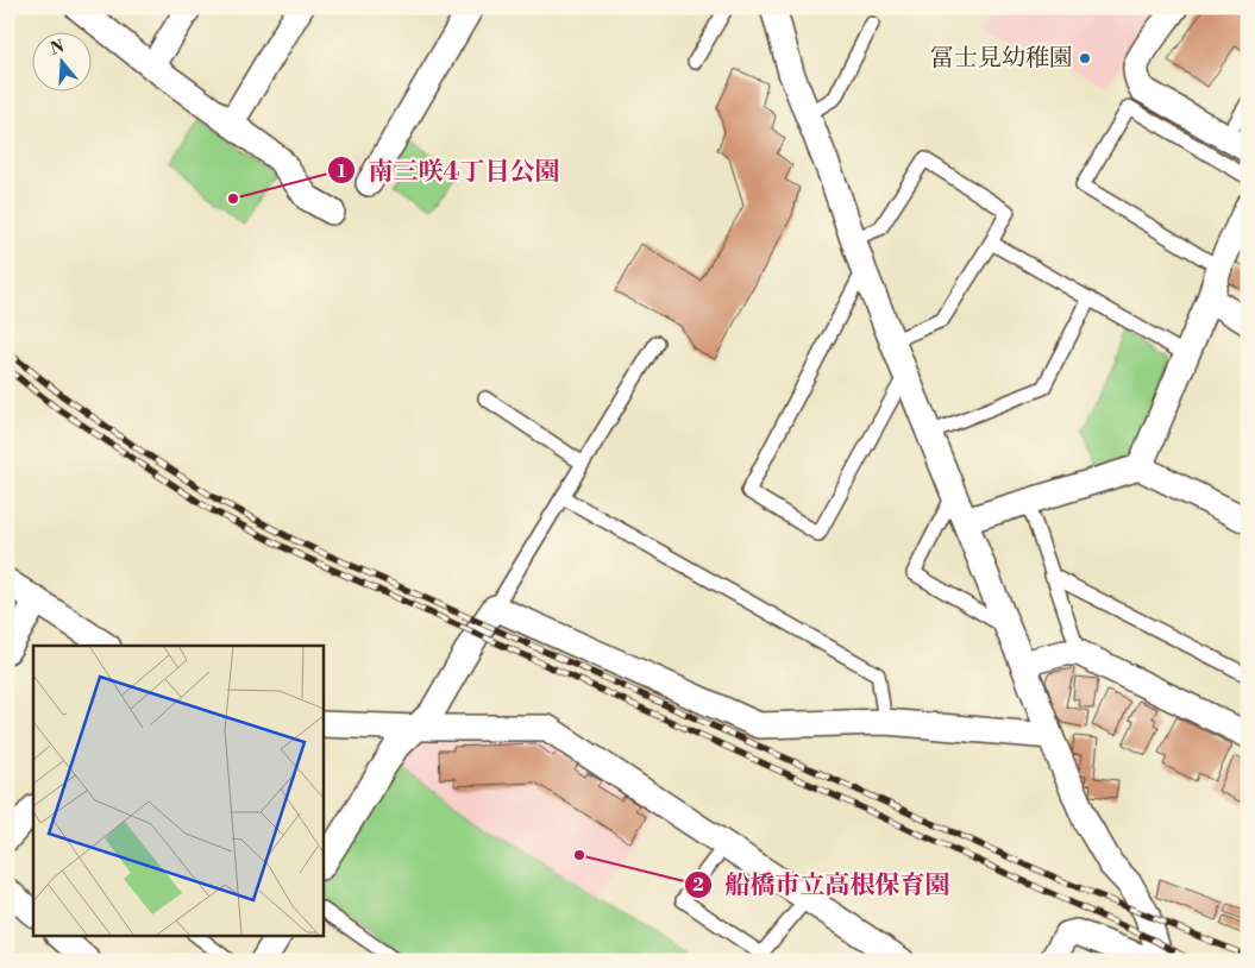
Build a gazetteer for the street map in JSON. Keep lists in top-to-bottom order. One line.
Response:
{"places":["冨士見幼稚園","南三咲4丁目公園","船橋市立高根保育園"],"north":"top"}
